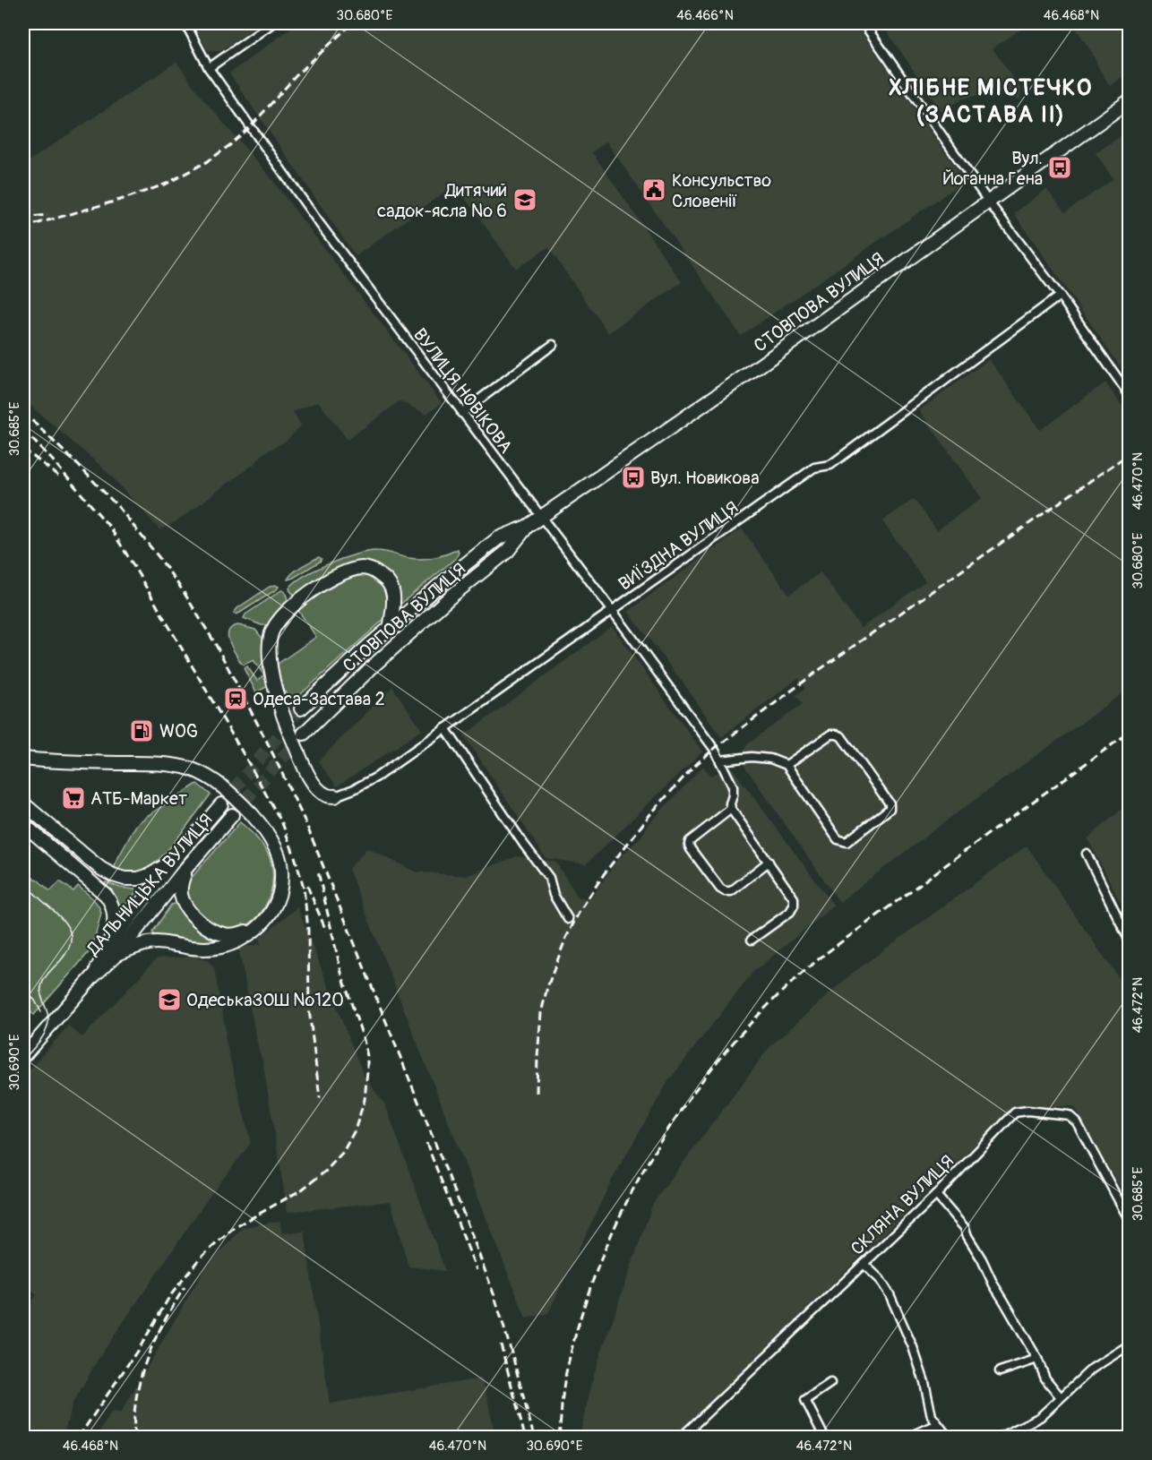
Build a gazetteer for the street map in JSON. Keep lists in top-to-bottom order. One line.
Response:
{"streets":{"main road":["СТОВПОВА ВУЛИЦЯ","ДАЛЬНИЦЬКА ВУЛИЦЯ"],"street":["ВУЛИЦЯ НОВІКОВА","ВИЇЗДНА ВУЛИЦЯ","СКЛЯНА ВУЛИЦЯ"]},"crossings":[["СТОВПОВА ВУЛИЦЯ","ВУЛИЦЯ НОВІКОВА"],["ВУЛИЦЯ НОВІКОВА","ВИЇЗДНА ВУЛИЦЯ"]],"districts":["ХЛІБНЕ МІСТЕЧКО (ЗАСТАВА ІІ)"],"places":{"bus stop":["Вул. Йоганна Гена","Вул. Новикова"],"public building":["Консульство Словенії"],"school or university":["Дитячий садок-ясла № 6","ОдеськаЗОШ №120"],"station":["Одеса-Застава 2"],"fuel station":["WOG"],"supermarket":["АТБ-Маркет"]},"coordinates":["30.680°E","46.466°N","46.468°N","30.685°E","46.470°N","46.472°N","30.690°E"]}
